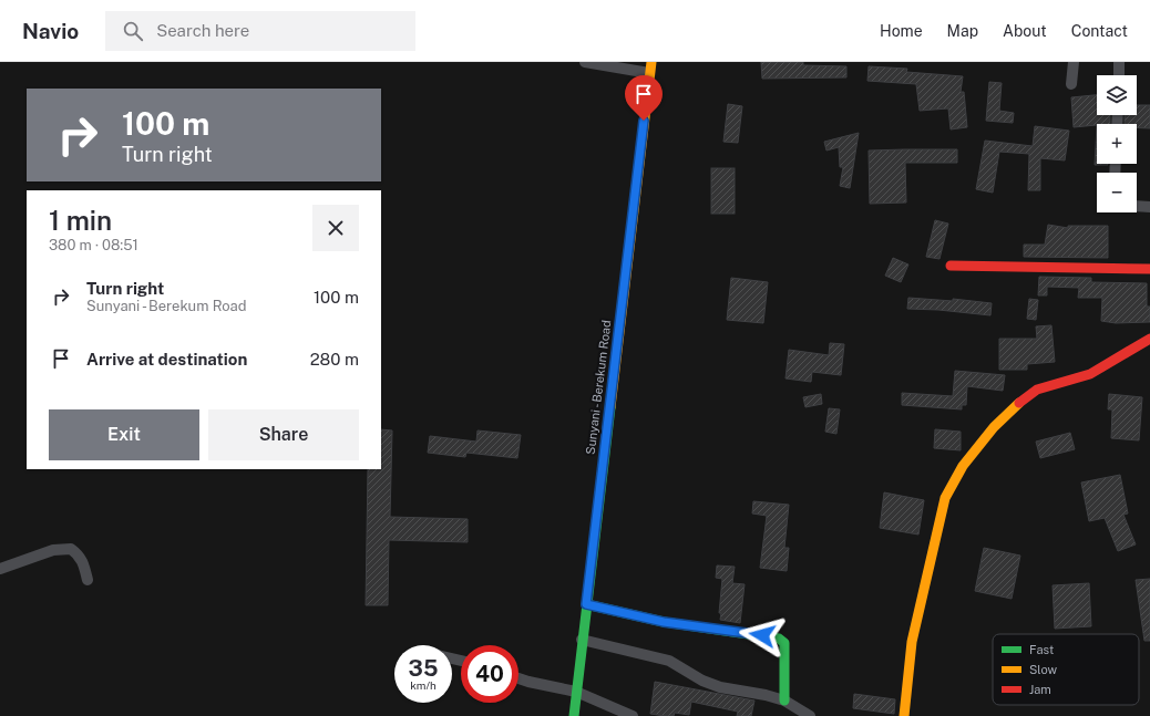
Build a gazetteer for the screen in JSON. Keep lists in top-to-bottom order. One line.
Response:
{"streets":{"street":["Sunyani - Berekum Road"]},"legend":["Fast","Slow","Jam"],"page":{"header":"Navio","search":"Search here","nav":["Home","Map","About","Contact"],"map_buttons":["+","−"],"turn":["100 m","Turn right"],"heading":["1 min","380 m · 08:51"],"list":[{"name":"Turn right","note":"Sunyani - Berekum Road","value":"100 m"},{"name":"Arrive at destination","value":"280 m"}],"buttons":["Exit","Share"],"speed":"35 km/h","limit":"40"}}
